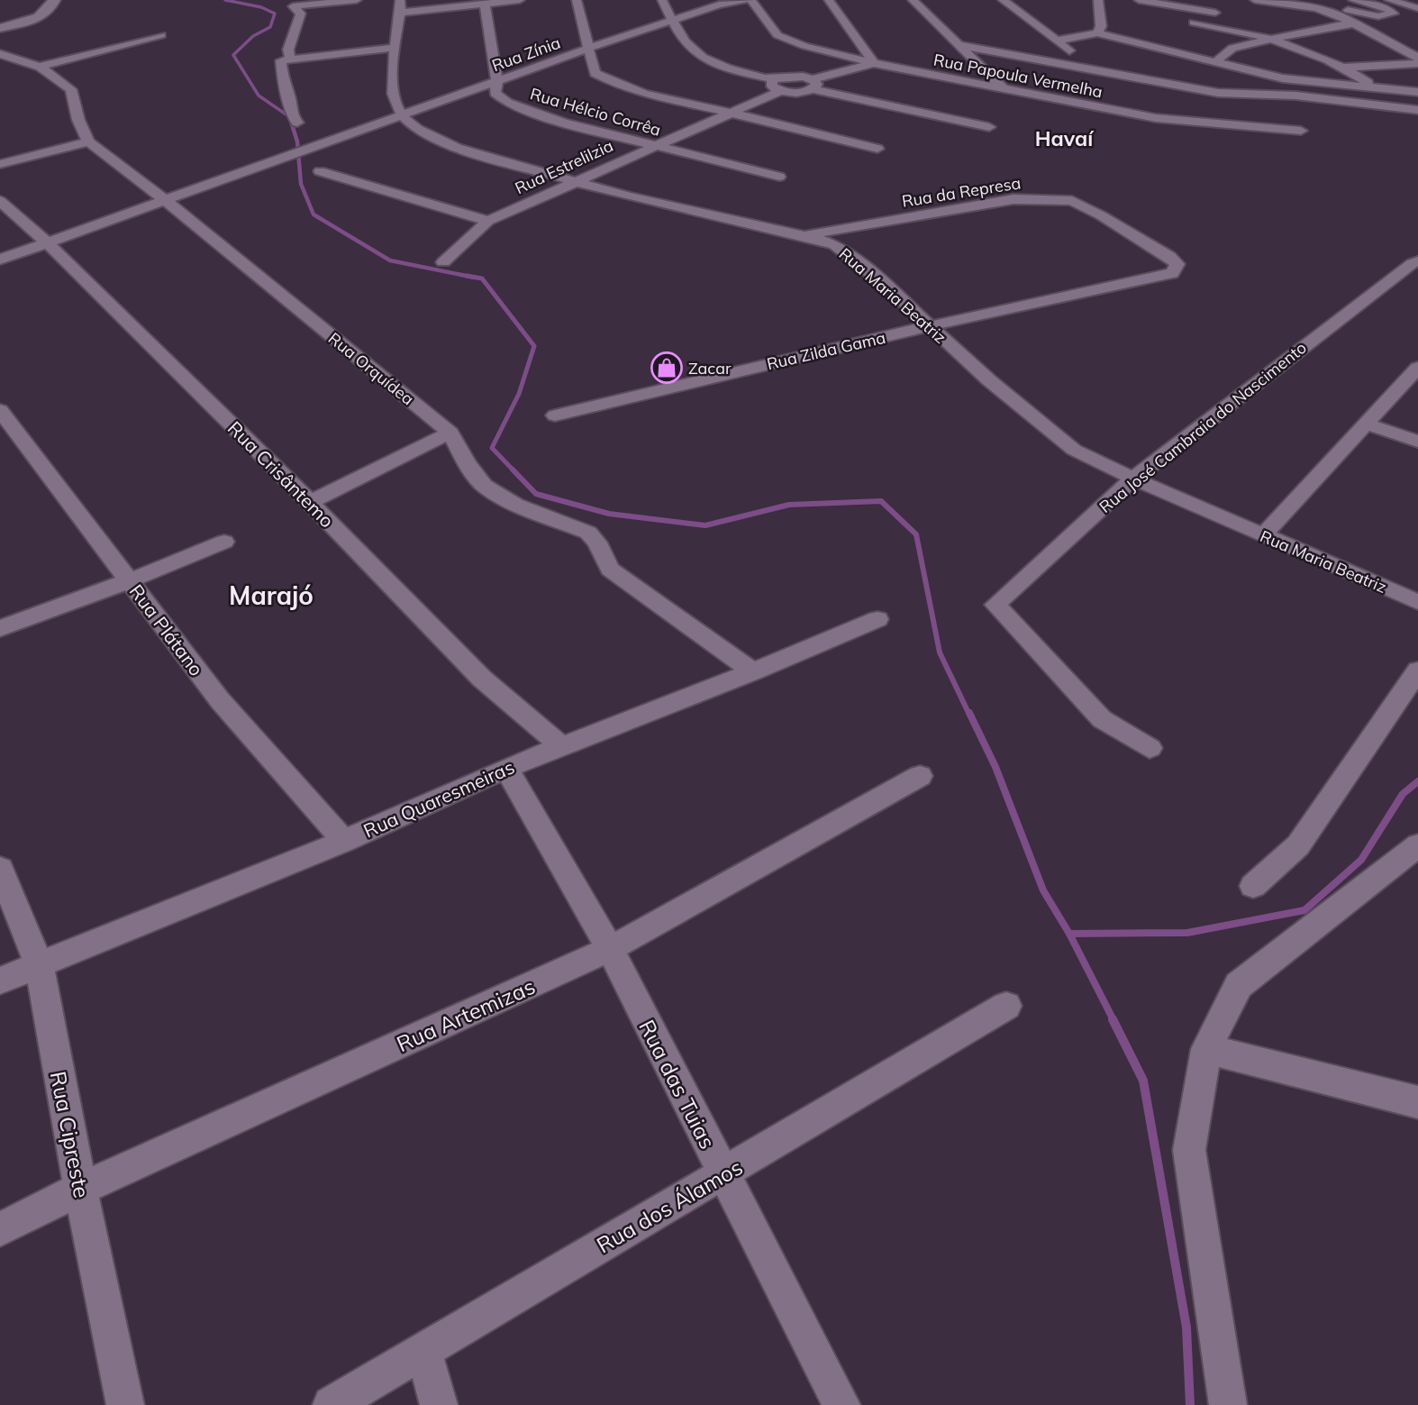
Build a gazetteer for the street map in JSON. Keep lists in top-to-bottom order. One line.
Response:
{"streets":{"street":["Rua Zínia","Rua Papoula Vermelha","Rua Hélcio Corrêa","Rua Estrelilzia","Rua da Represa","Rua Maria Beatriz","Rua Zilda Gama","Rua Orquídea","Rua José Cambraia do Nascimento","Rua Crisântemo","Rua Plátano","Rua Quaresmeiras","Rua Artemizas","Rua das Tuias","Rua Cipreste","Rua dos Álamos"]},"crossings":[["Rua Zínia","Rua Hélcio Corrêa"],["Rua Zínia","Rua Maria Beatriz"],["Rua Zínia","Rua Orquídea"],["Rua Zínia","Rua Crisântemo"],["Rua Hélcio Corrêa","Rua Estrelilzia"],["Rua Estrelilzia","Rua Maria Beatriz"],["Rua da Represa","Rua Maria Beatriz"],["Rua da Represa","Rua Zilda Gama"],["Rua Maria Beatriz","Rua Zilda Gama"],["Rua Maria Beatriz","Rua José Cambraia do Nascimento"],["Rua Orquídea","Rua Quaresmeiras"],["Rua Crisântemo","Rua Quaresmeiras"],["Rua Plátano","Rua Quaresmeiras"],["Rua Quaresmeiras","Rua das Tuias"],["Rua Quaresmeiras","Rua Cipreste"],["Rua Artemizas","Rua das Tuias"],["Rua Artemizas","Rua Cipreste"],["Rua das Tuias","Rua dos Álamos"]],"districts":["Havaí","Marajó"],"places":{"shop":["Zacar"]}}
